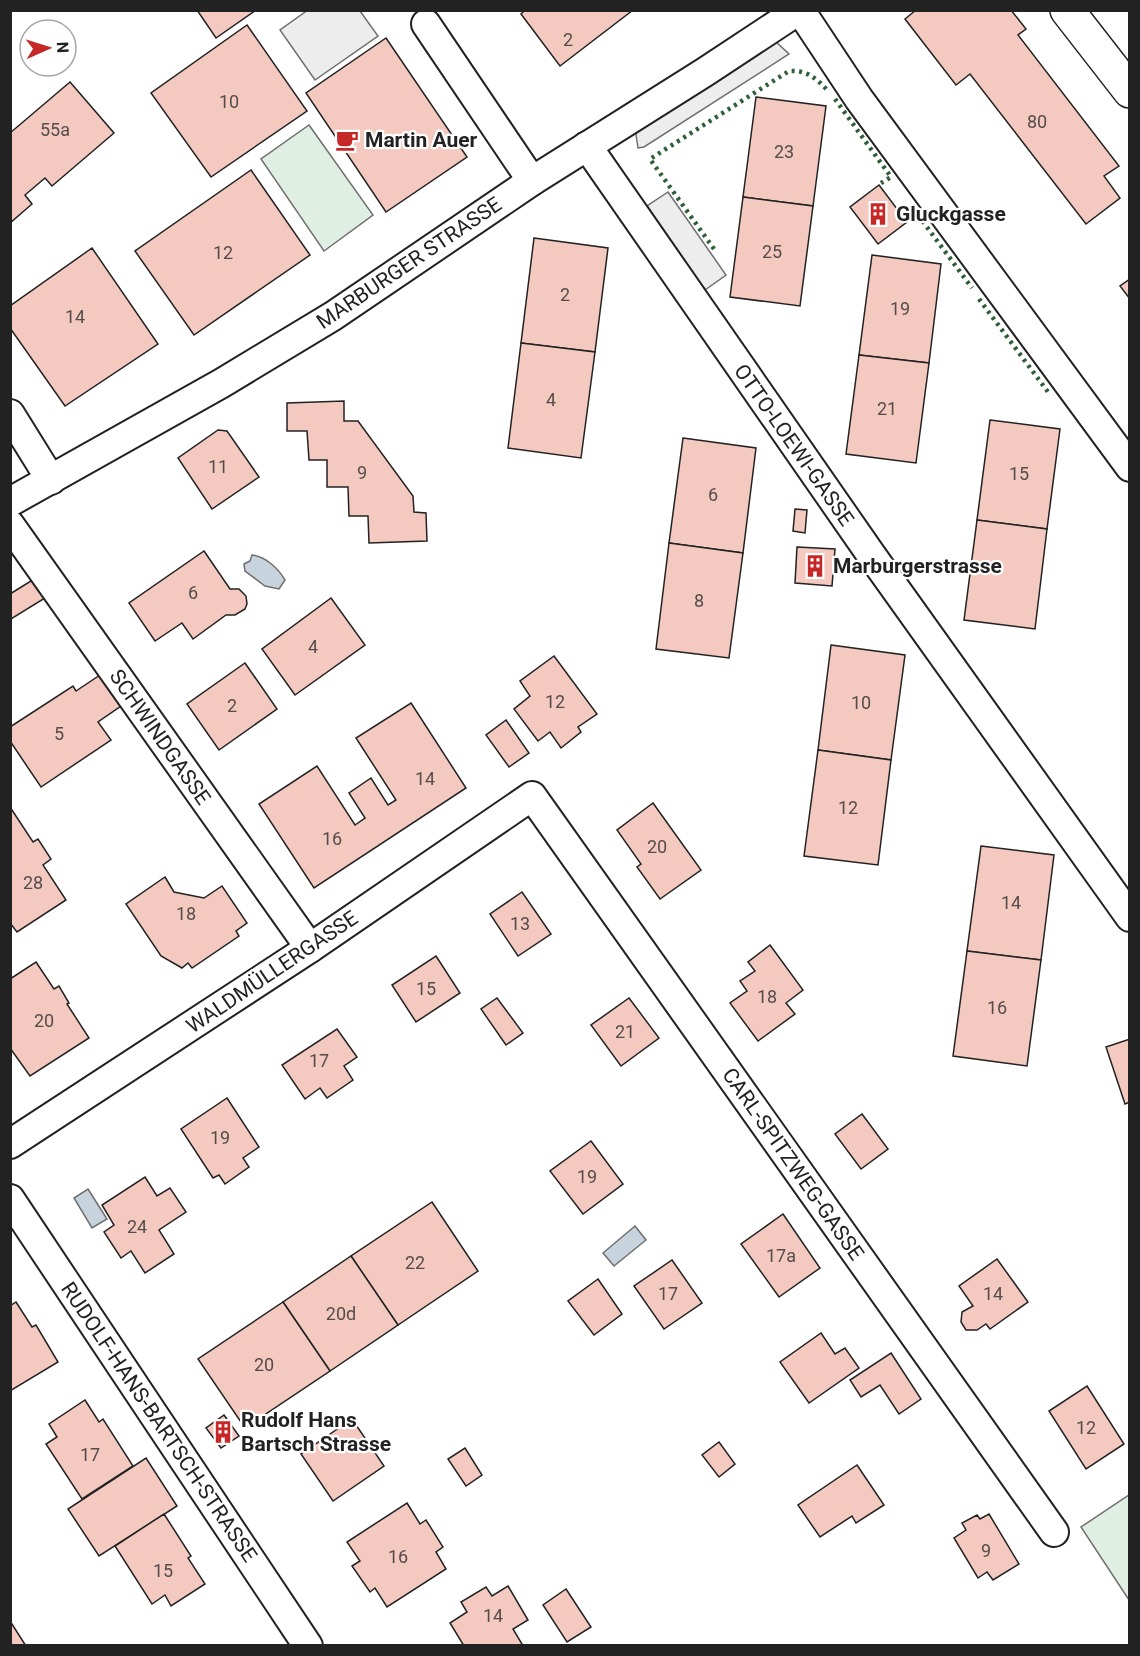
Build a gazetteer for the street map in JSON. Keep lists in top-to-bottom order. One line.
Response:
{"streets":{"street":["MARBURGER STRASSE","OTTO-LOEWI-GASSE","SCHWINDGASSE","WALDMÜLLERGASSE","CARL-SPITZWEG-GASSE","RUDOLF-HANS-BARTSCH-STRASSE"]},"crossings":[["MARBURGER STRASSE","OTTO-LOEWI-GASSE"],["SCHWINDGASSE","WALDMÜLLERGASSE"],["WALDMÜLLERGASSE","CARL-SPITZWEG-GASSE"]],"places":{"cafe":["Martin Auer"],"building":["Gluckgasse","Marburgerstrasse","Rudolf Hans Bartsch Strasse"]},"house_numbers":["2","10","80","55a","23","25","12","2","19","14","4","21","11","9","15","6","6","8","4","12","10","2","5","14","12","16","20","28","14","18","13","15","18","16","20","21","17","19","19","24","17a","22","17","14","20d","20","12","17","9","16","15","14"],"north":"right"}
